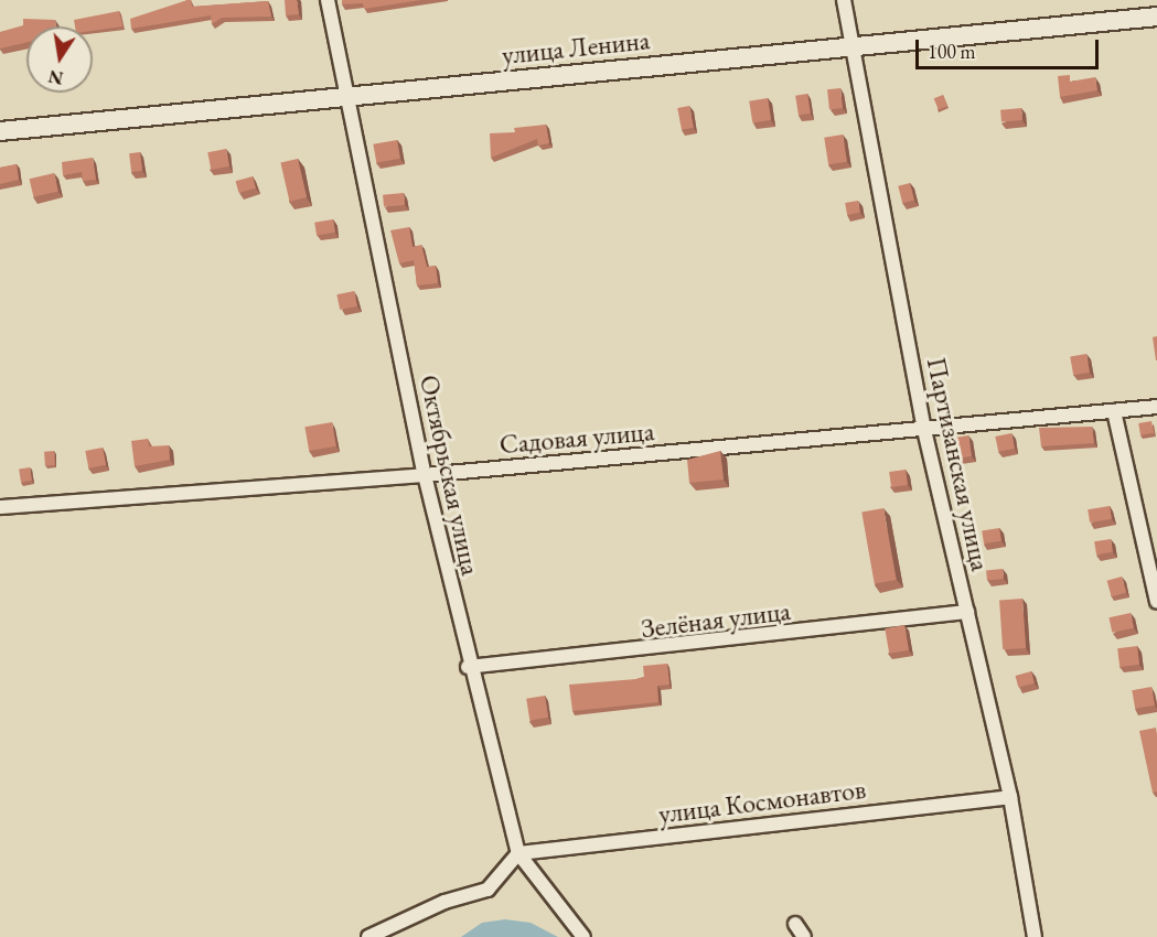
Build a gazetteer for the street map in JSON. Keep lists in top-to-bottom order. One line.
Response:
{"streets":{"street":["улица Ленина","Садовая улица","Партизанская улица","Октябрьская улица","Зелёная улица","улица Космонавтов"]},"crossings":[["улица Ленина","Партизанская улица"],["улица Ленина","Октябрьская улица"],["Садовая улица","Партизанская улица"],["Садовая улица","Октябрьская улица"],["Партизанская улица","Зелёная улица"],["Партизанская улица","улица Космонавтов"],["Октябрьская улица","Зелёная улица"],["Октябрьская улица","улица Космонавтов"]],"scale_bar":"100 m","north":"bottom"}
